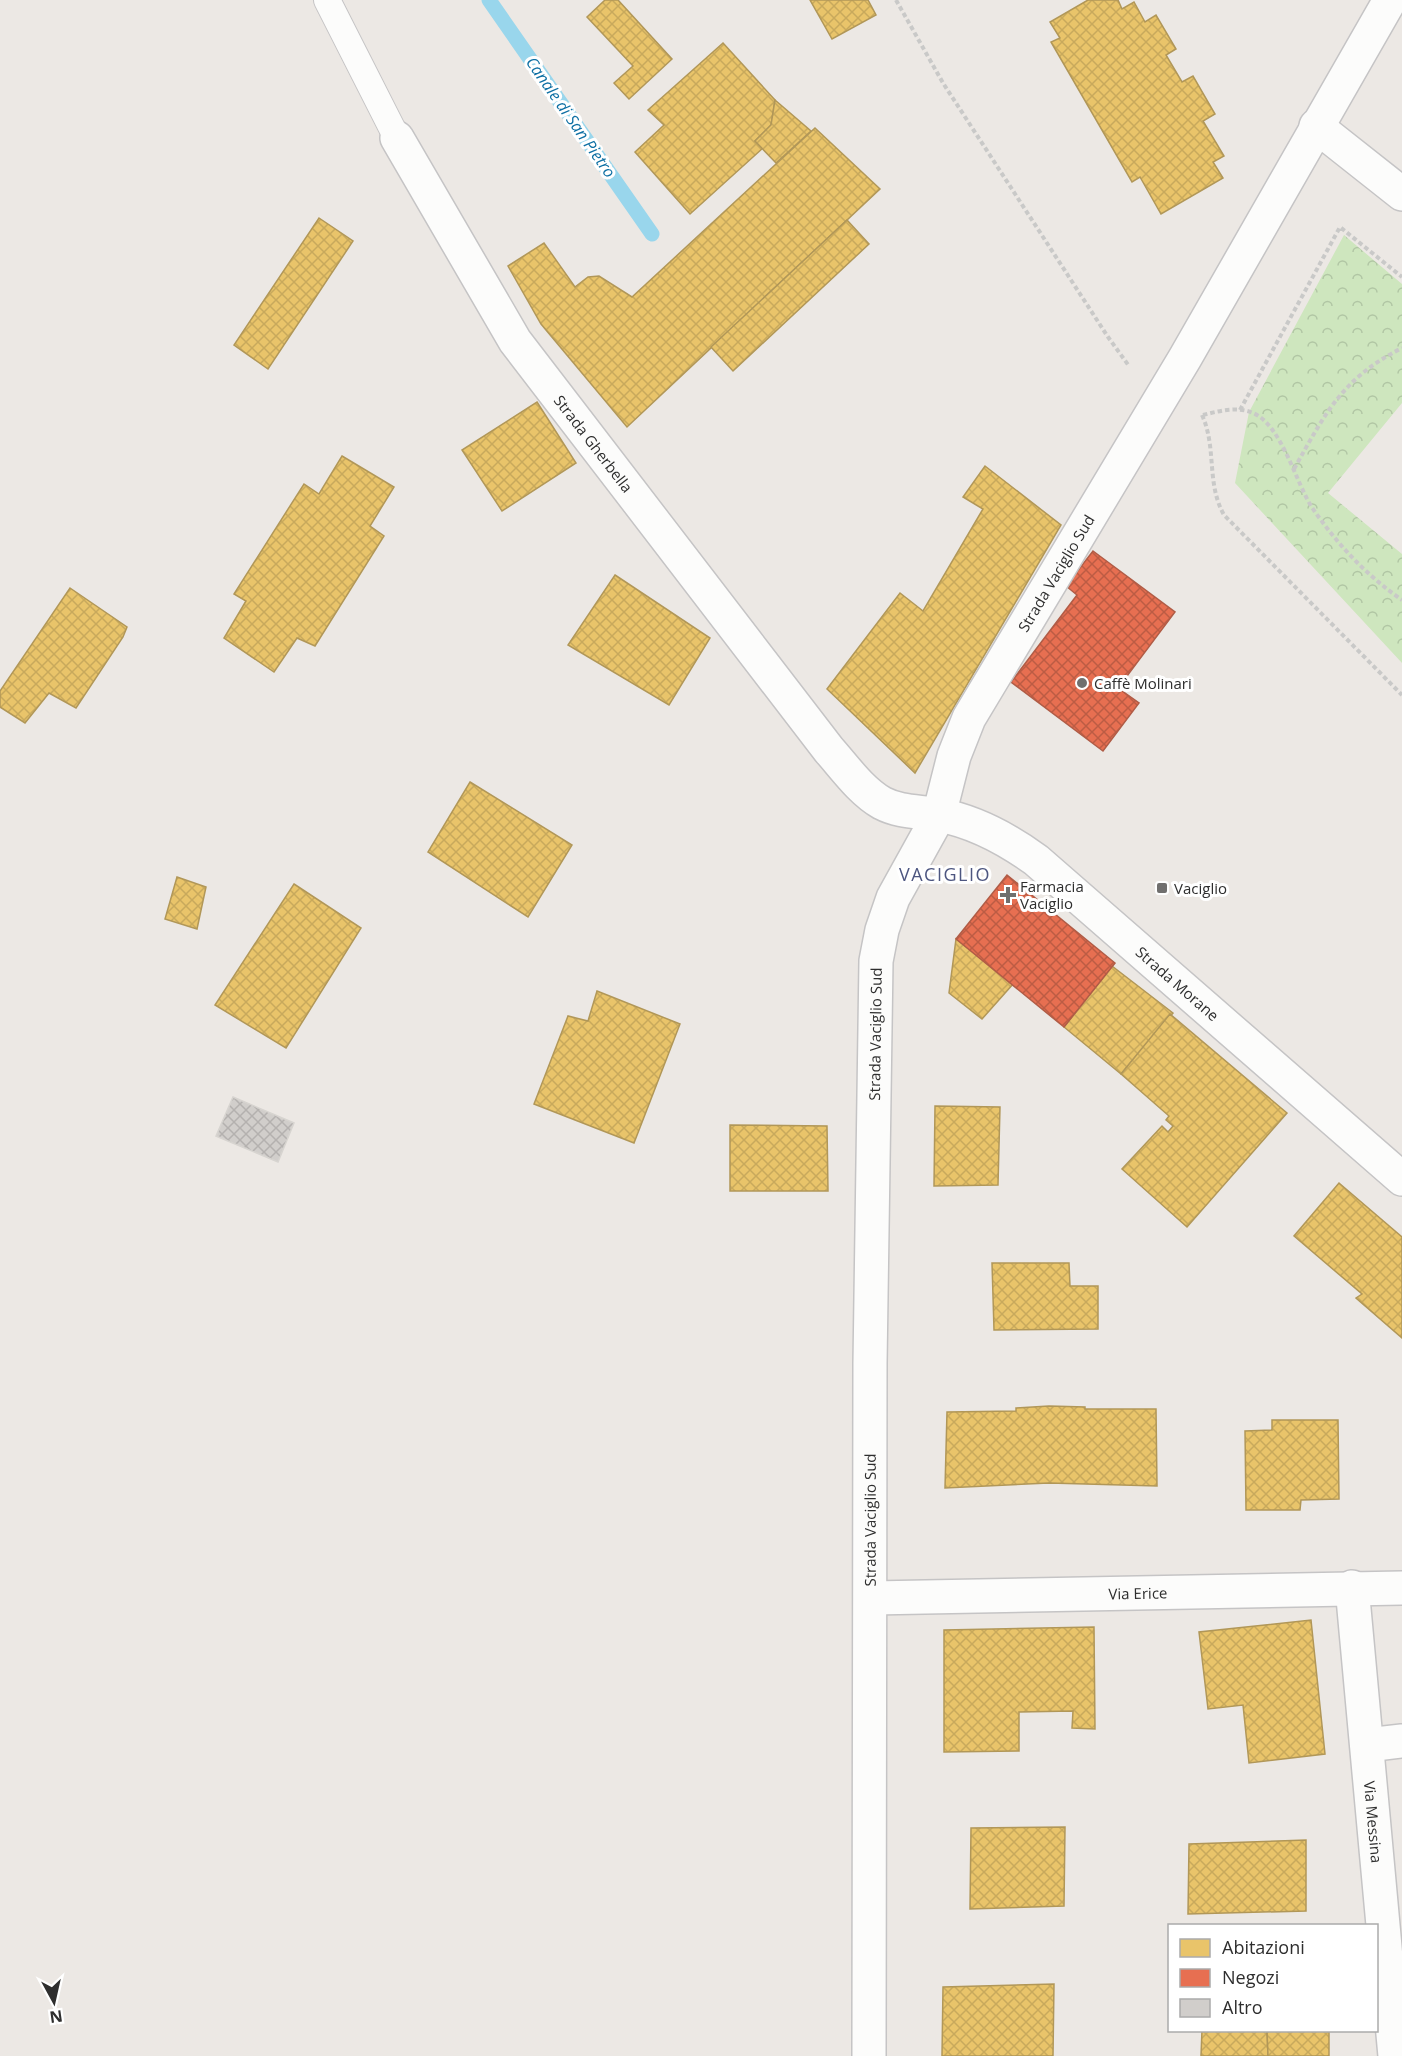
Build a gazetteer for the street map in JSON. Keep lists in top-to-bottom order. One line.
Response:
{"streets":{"street":["Strada Gherbella","Strada Vaciglio Sud","Strada Morane","Via Erice","Via Messina"]},"crossings":[["Strada Gherbella","Strada Vaciglio Sud"],["Strada Gherbella","Strada Morane"],["Strada Vaciglio Sud","Strada Morane"],["Strada Vaciglio Sud","Via Erice"],["Via Erice","Via Messina"]],"districts":["VACIGLIO"],"water":["Canale di San Pietro"],"places":{"other":["Caffè Molinari"],"transit":["Vaciglio"],"health":["Farmacia Vaciglio"]},"legend":["Abitazioni","Negozi","Altro"],"north":"bottom"}
